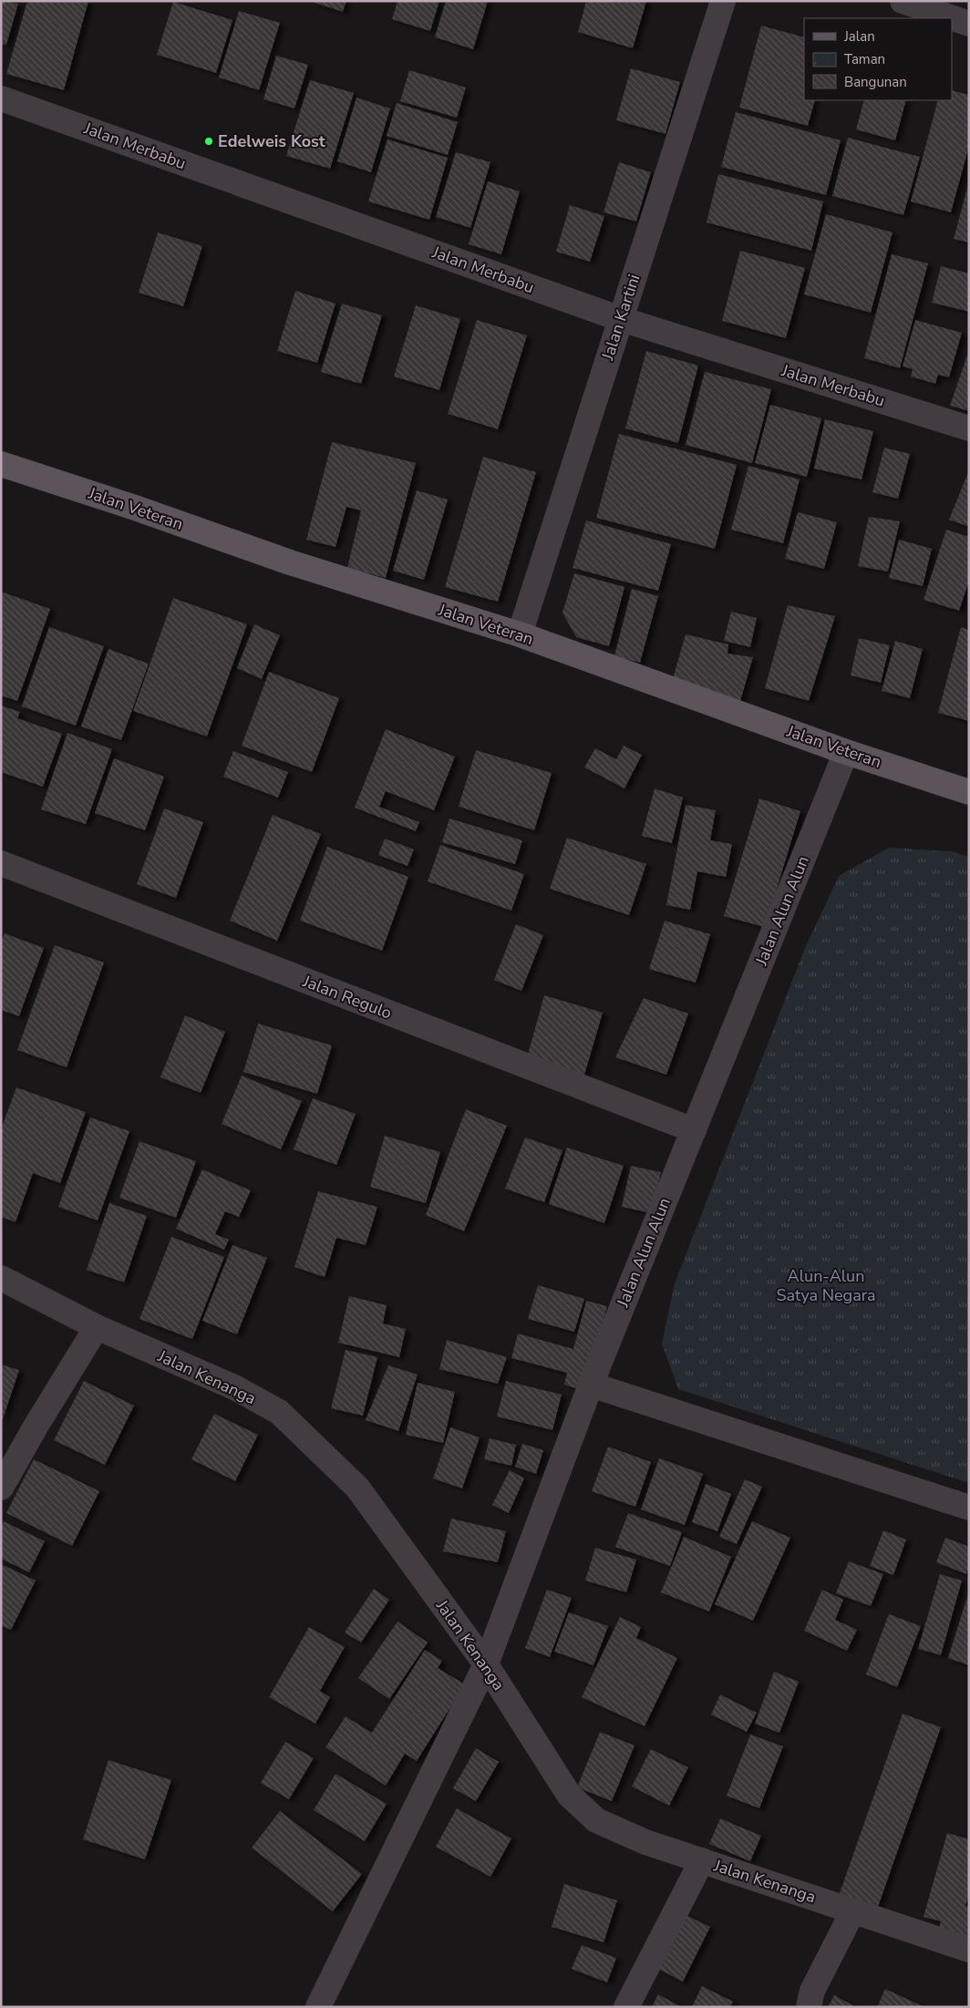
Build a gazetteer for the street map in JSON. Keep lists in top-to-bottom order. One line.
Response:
{"streets":{"main road":["Jalan Veteran"],"street":["Jalan Merbabu","Jalan Kartini","Jalan Alun Alun","Jalan Regulo","Jalan Kenanga"]},"crossings":[["Jalan Merbabu","Jalan Kartini"],["Jalan Kartini","Jalan Veteran"],["Jalan Veteran","Jalan Alun Alun"],["Jalan Alun Alun","Jalan Regulo"],["Jalan Alun Alun","Jalan Kenanga"]],"parks":["Alun-Alun Satya Negara"],"places":["Edelweis Kost"],"legend":["Jalan","Taman","Bangunan"]}
